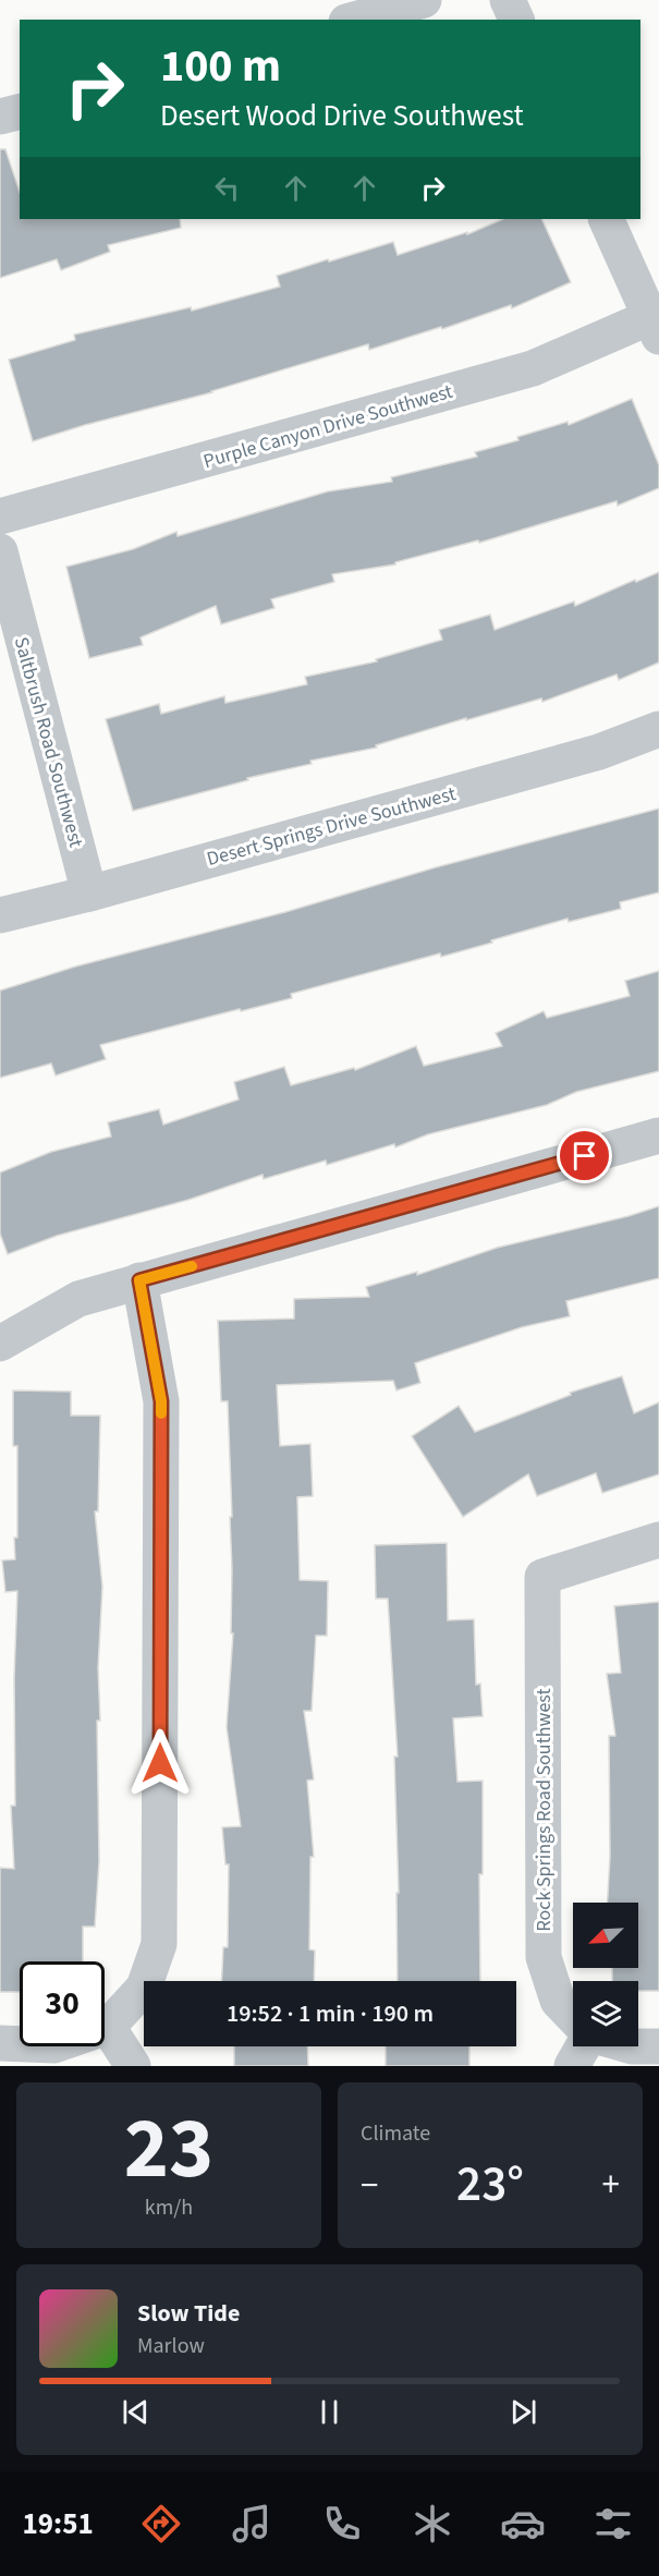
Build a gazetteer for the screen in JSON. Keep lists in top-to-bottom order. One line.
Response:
{"streets":{"street":["Purple Canyon Drive Southwest","Saltbrush Road Southwest","Desert Springs Drive Southwest","Rock Springs Road Southwest"]},"crossings":[["Saltbrush Road Southwest","Desert Springs Drive Southwest"]],"north":"bottom left","page":{"turn":["100 m","Desert Wood Drive Southwest"],"limit":"30","trip":"19:52 · 1 min · 190 m","tile":[["23","km/h"],"Climate"],"heat":["−","23°","+"],"song":["Slow Tide","Marlow"],"tabs":"19:51"}}
